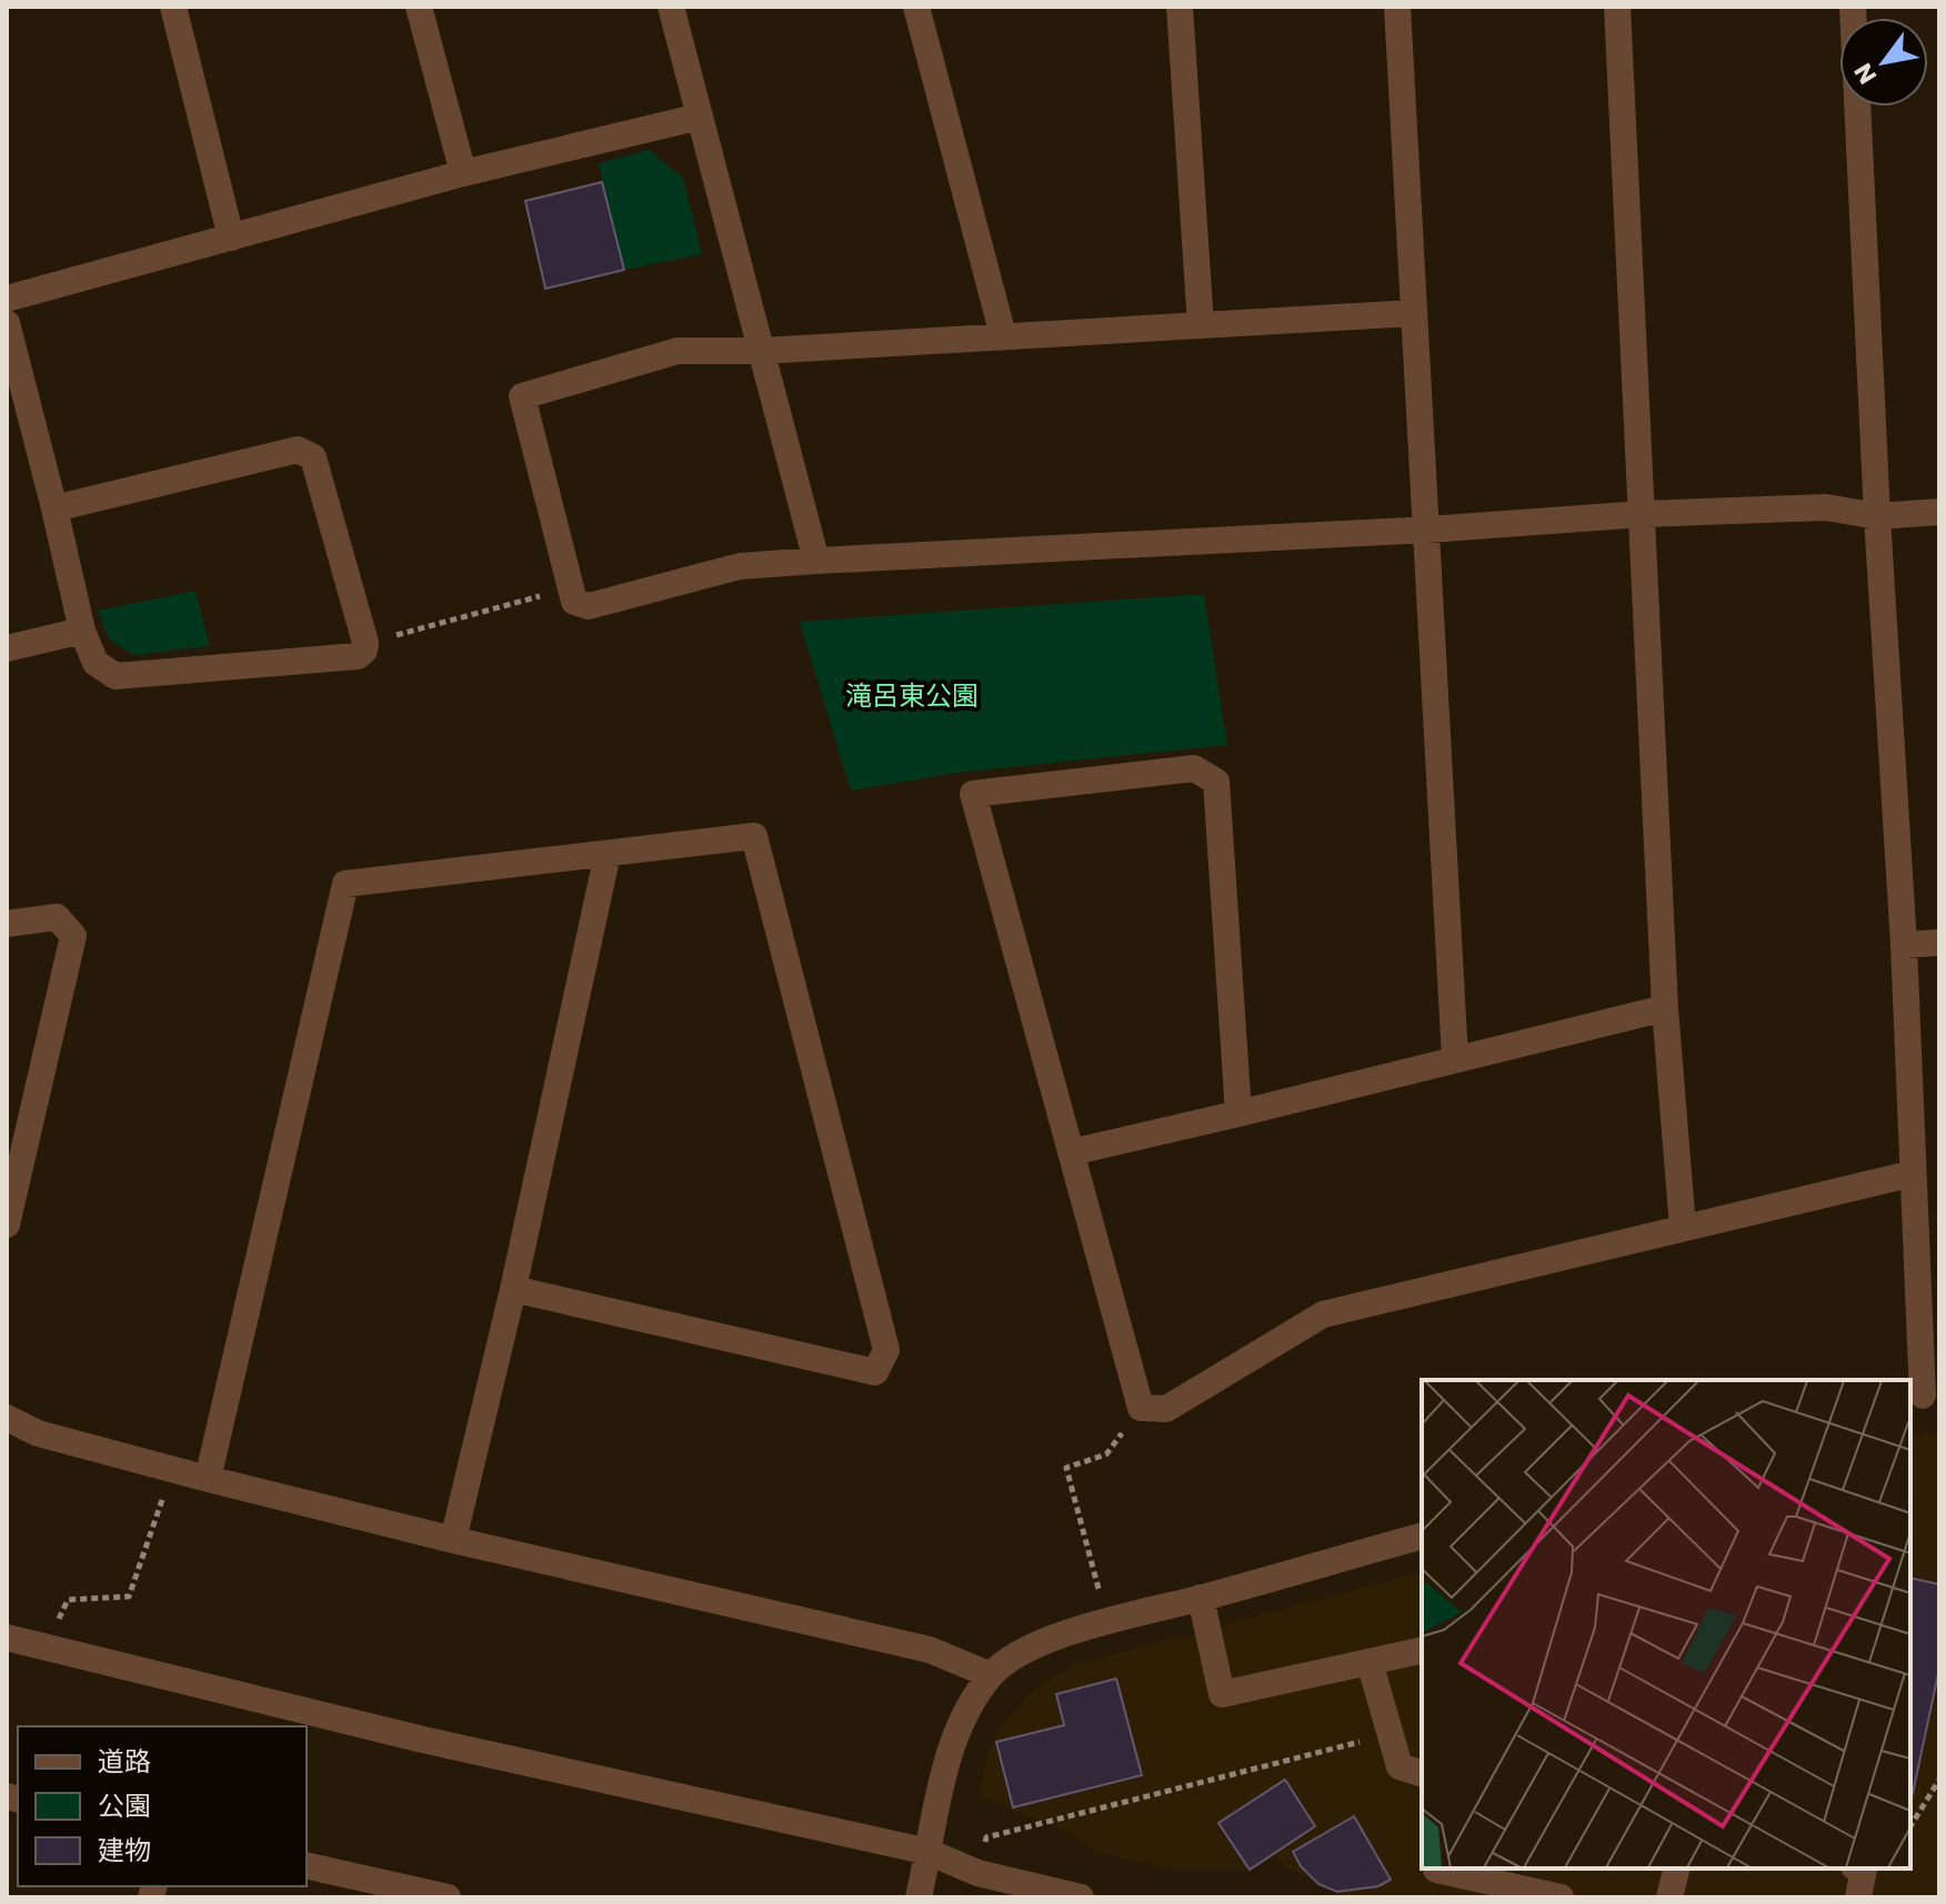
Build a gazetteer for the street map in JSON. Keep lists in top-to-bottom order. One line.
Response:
{"parks":["滝呂東公園"],"legend":["道路","公園","建物"],"north":"bottom left"}
